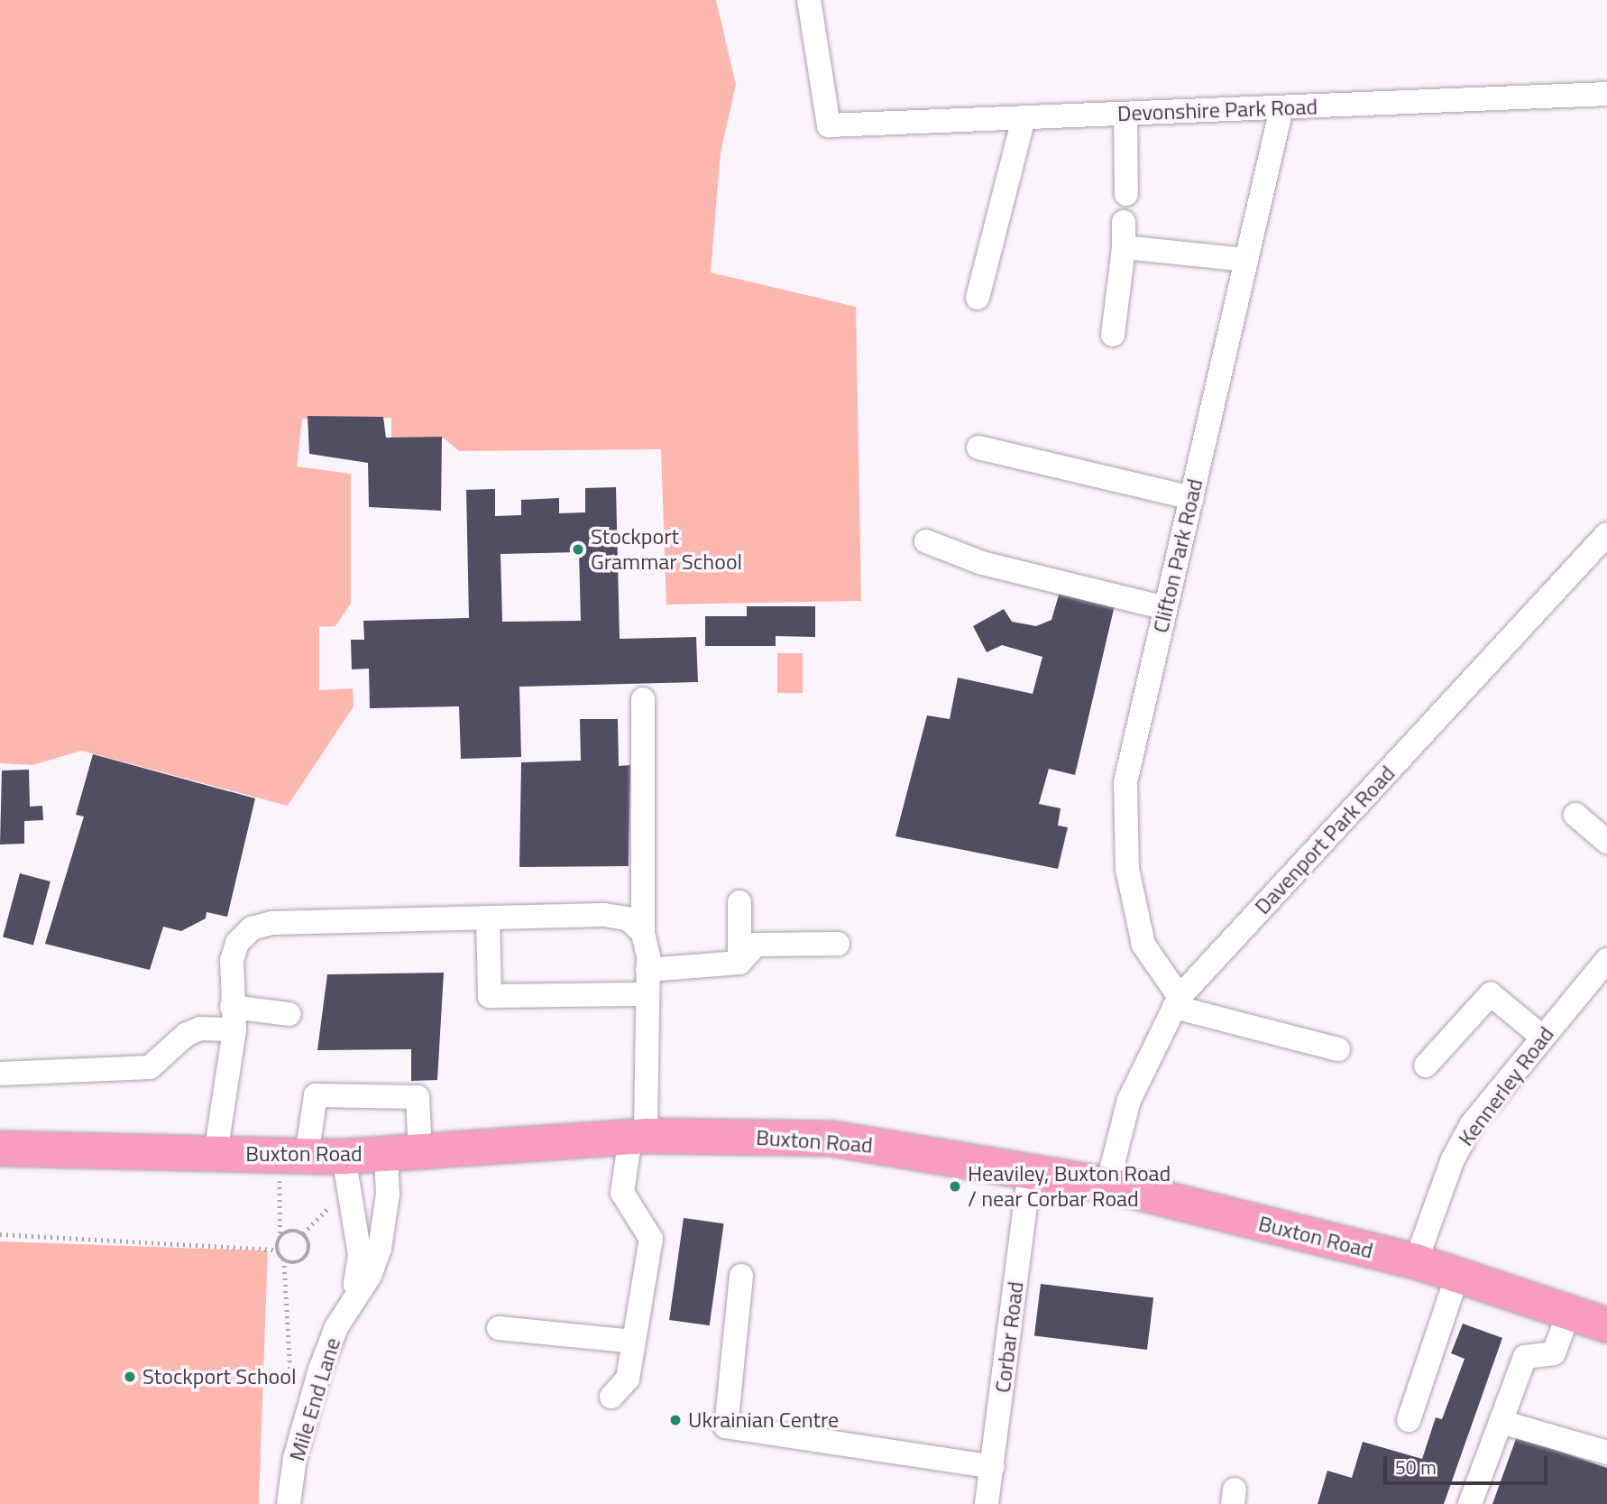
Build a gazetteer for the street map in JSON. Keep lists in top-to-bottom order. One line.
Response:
{"streets":{"highway":["Buxton Road"],"street":["Devonshire Park Road","Clifton Park Road","Davenport Park Road","Kennerley Road","Corbar Road","Mile End Lane"]},"crossings":[["Devonshire Park Road","Clifton Park Road"],["Clifton Park Road","Davenport Park Road"],["Davenport Park Road","Buxton Road"],["Kennerley Road","Buxton Road"],["Buxton Road","Corbar Road"],["Buxton Road","Mile End Lane"]],"places":["Stockport Grammar School","Heaviley, Buxton Road / near Corbar Road","Stockport School","Ukrainian Centre"],"scale_bar":"50 m"}
